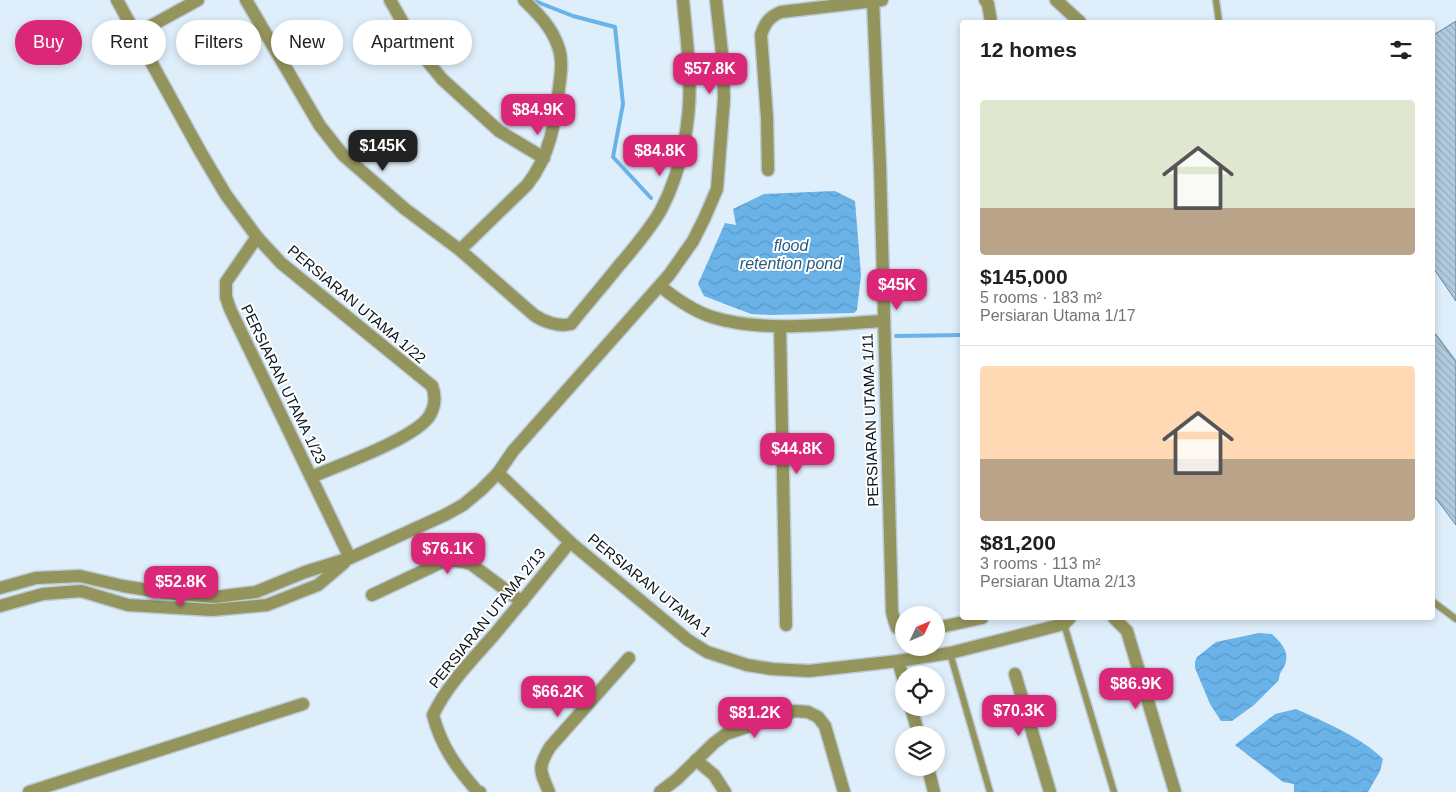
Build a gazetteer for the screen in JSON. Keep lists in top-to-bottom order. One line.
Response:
{"streets":{"street":["PERSIARAN UTAMA 1/22","PERSIARAN UTAMA 1/23","PERSIARAN UTAMA 1/11","PERSIARAN UTAMA 1","PERSIARAN UTAMA 2/13"]},"crossings":[["PERSIARAN UTAMA 1/22","PERSIARAN UTAMA 1/23"],["PERSIARAN UTAMA 1","PERSIARAN UTAMA 2/13"]],"water":["flood retention pond"],"north":"top right","page":{"chip":["Buy","Rent","Filters","New","Apartment"],"heading":"12 homes","price":["$57.8K","$84.9K","$145K","$84.8K","$45K","$44.8K","$76.1K","$52.8K","$86.9K","$66.2K","$70.3K","$81.2K"],"list":[{"name":"$145,000","note":"5 rooms · 183 m² · Persiaran Utama 1/17"},{"name":"$81,200","note":"3 rooms · 113 m² · Persiaran Utama 2/13"}]}}
